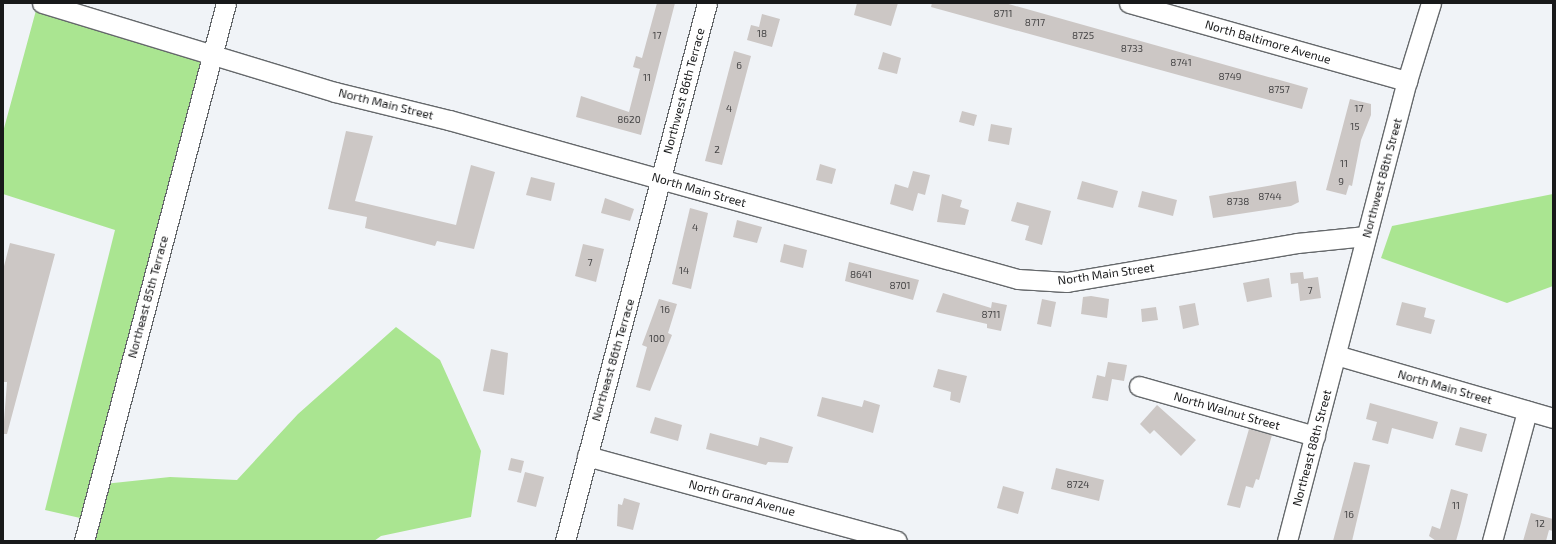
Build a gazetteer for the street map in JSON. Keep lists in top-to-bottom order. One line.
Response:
{"streets":{"street":["North Baltimore Avenue","Northwest 86th Terrace","North Main Street","Northwest 88th Street","Northeast 85th Terrace","Northeast 86th Terrace","North Walnut Street","Northeast 88th Street","North Grand Avenue"]},"crossings":[["North Baltimore Avenue","Northwest 88th Street"],["Northwest 86th Terrace","North Main Street"],["Northwest 86th Terrace","Northeast 86th Terrace"],["North Main Street","Northwest 88th Street"],["North Main Street","Northeast 85th Terrace"],["North Main Street","Northeast 86th Terrace"],["North Main Street","Northeast 88th Street"],["Northwest 88th Street","Northeast 88th Street"],["Northeast 86th Terrace","North Grand Avenue"],["North Walnut Street","Northeast 88th Street"]],"house_numbers":["8711","8717","18","17","8725","8733","8741","6","8749","11","8757","4","17","8620","15","2","11","9","8744","8738","4","7","14","8641","8701","7","16","8711","100","8724","11","16","12"]}
